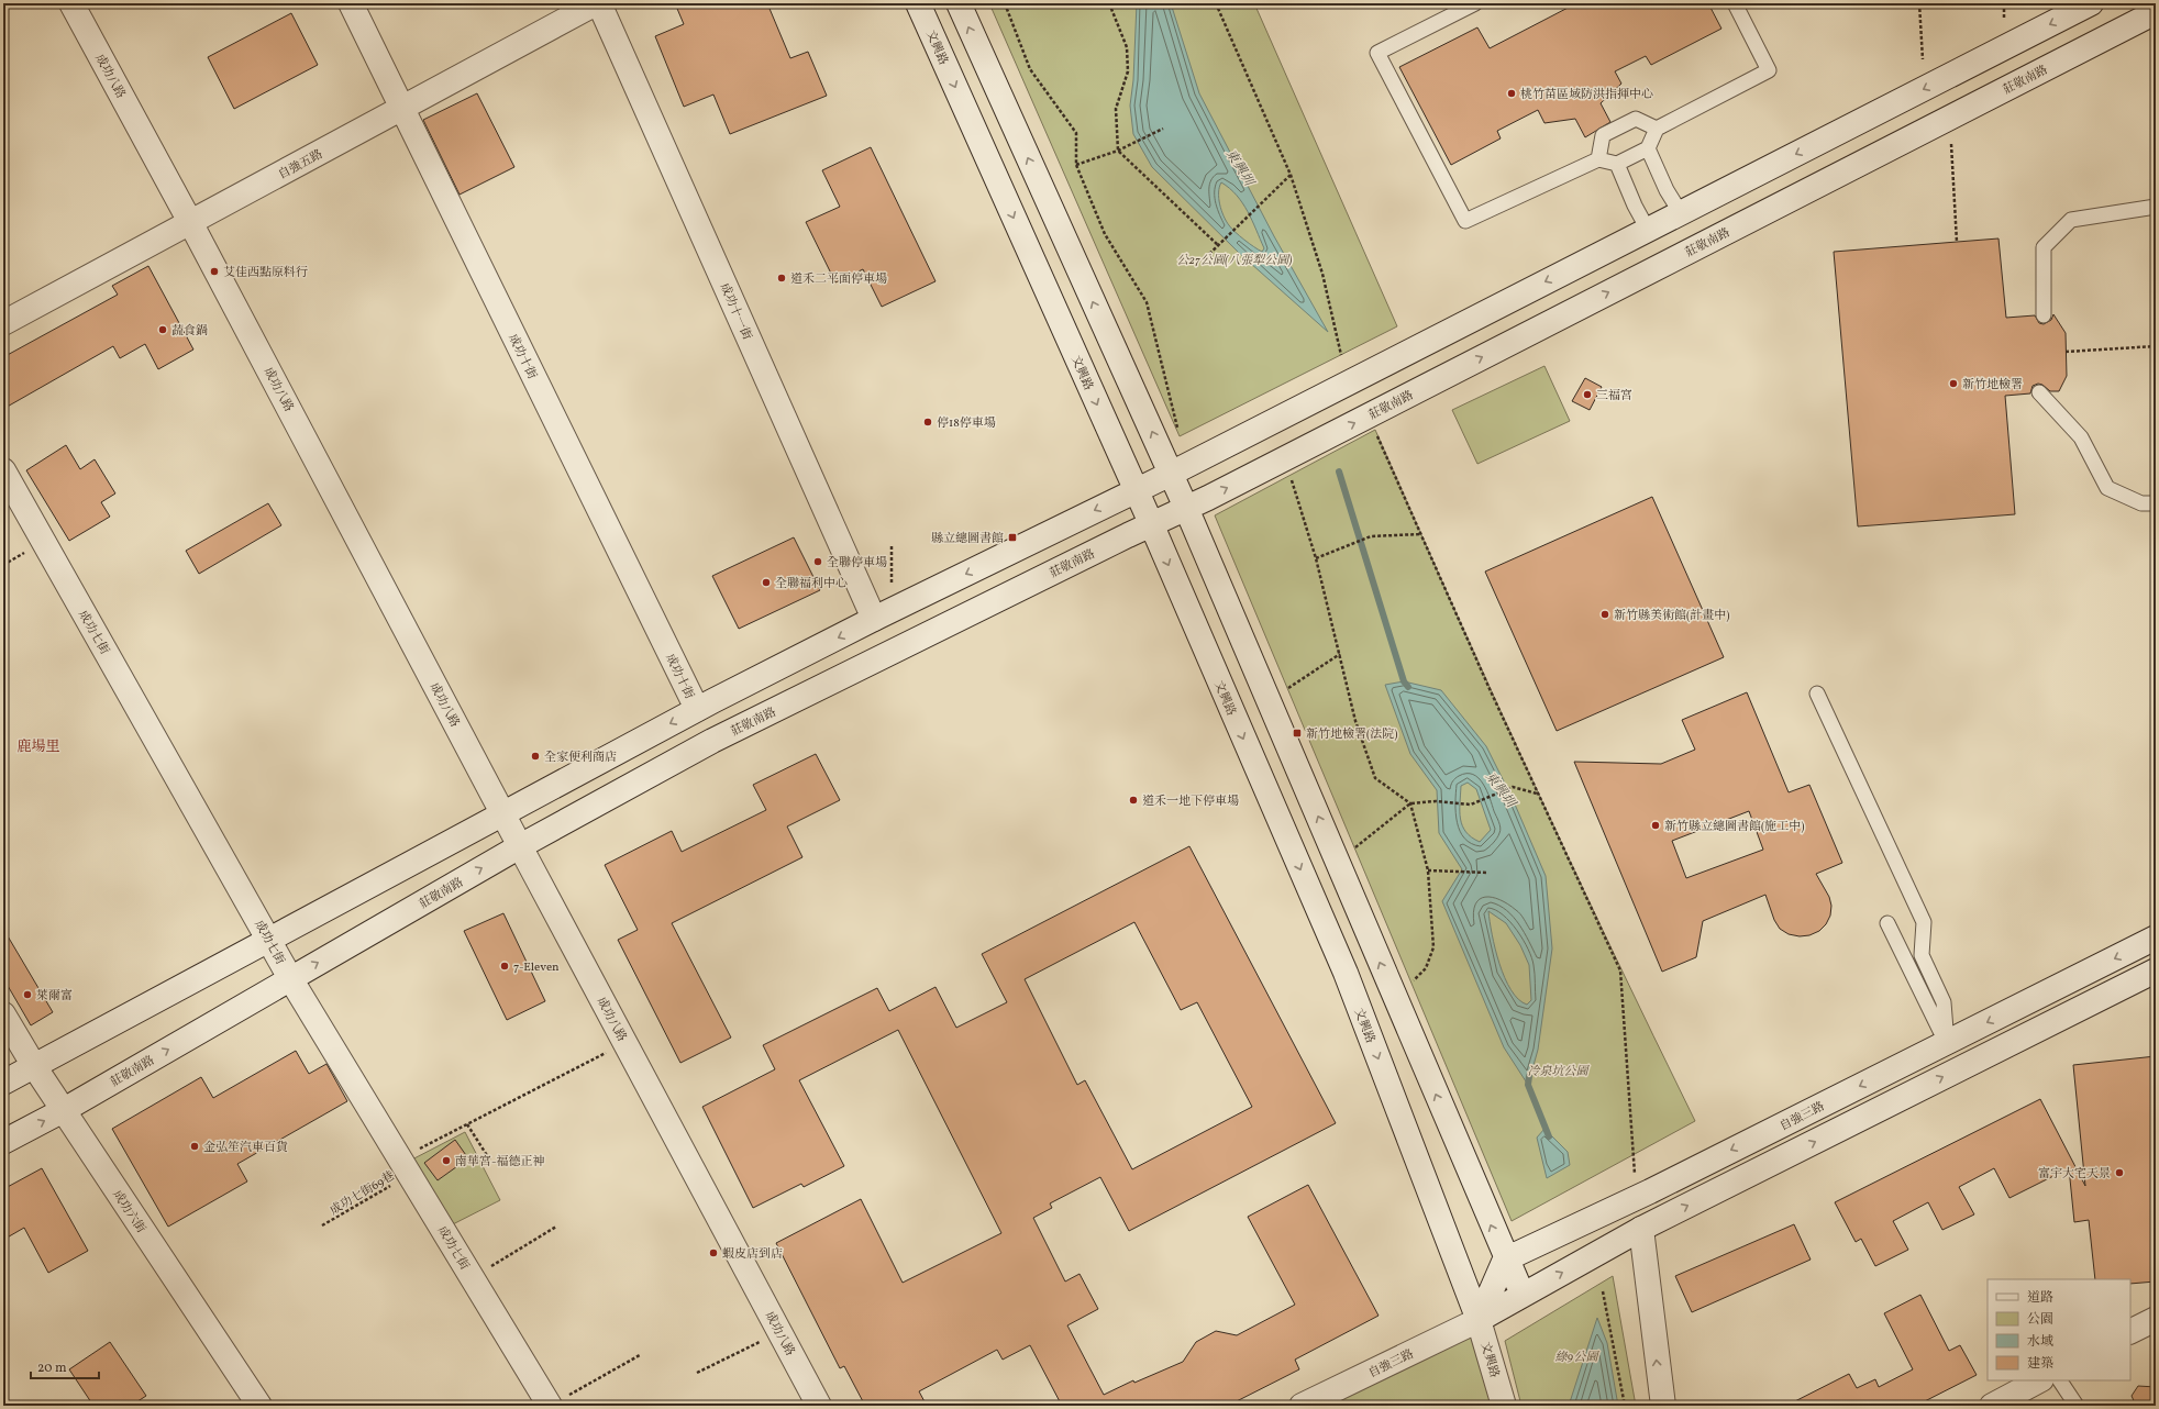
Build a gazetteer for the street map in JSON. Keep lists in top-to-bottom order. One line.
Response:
{"streets":{"street":["文興路","成功八路","莊敬南路","自強五路","成功十一街","成功十街","成功七街","自強三路","成功六街"],"path":["成功七街69巷"]},"crossings":[["文興路","莊敬南路"],["文興路","自強三路"],["成功八路","莊敬南路"],["成功八路","自強五路"],["成功八路","成功七街69巷"],["莊敬南路","成功七街"],["莊敬南路","成功六街"],["自強五路","成功十一街"],["自強五路","成功十街"],["成功七街","成功七街69巷"]],"districts":["鹿場里"],"water":["東興圳"],"parks":["公27公園(八張犁公園)","冷泉坑公園","綠9公園"],"places":{"other":["桃竹苗區域防洪指揮中心","艾佳西點原料行","道禾二平面停車場","蔬食鍋","新竹地檢署","三福宮","停18停車場","全聯停車場","全聯福利中心","新竹縣美術館(計畫中)","全家便利商店","道禾一地下停車場","新竹縣立總圖書館(施工中)","7-Eleven","萊爾富","金弘笙汽車百貨","南華宮-福德正神","富宇大宅天景","蝦皮店到店"],"transit":["縣立總圖書館","新竹地檢署(法院)"]},"legend":["道路","公園","水域","建築"],"scale_bar":"20 m"}
